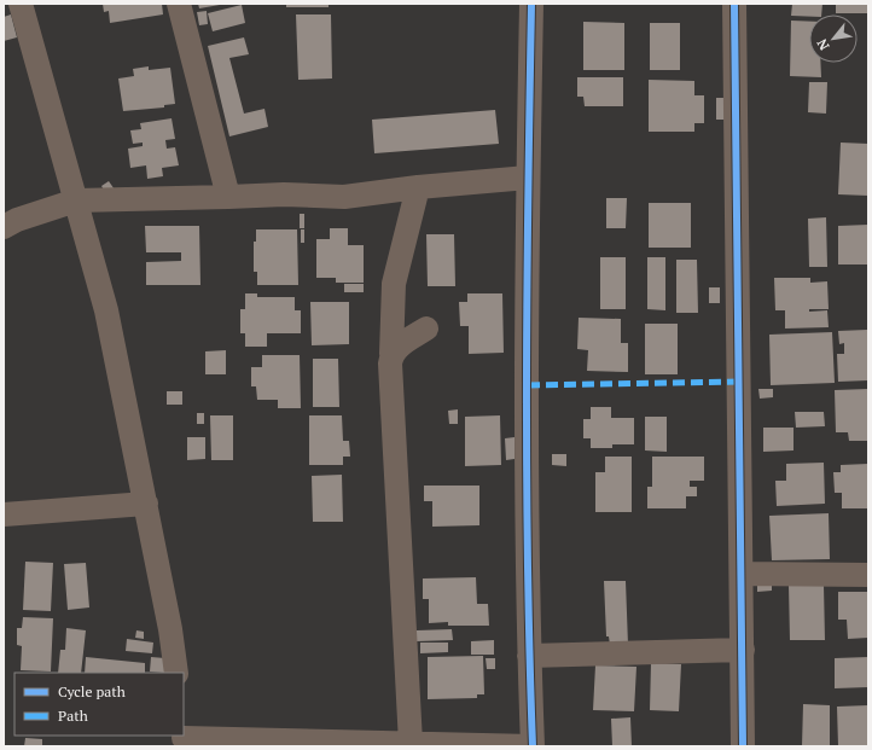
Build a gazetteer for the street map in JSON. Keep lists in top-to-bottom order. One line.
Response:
{"legend":["Cycle path","Path"],"north":"bottom left"}
